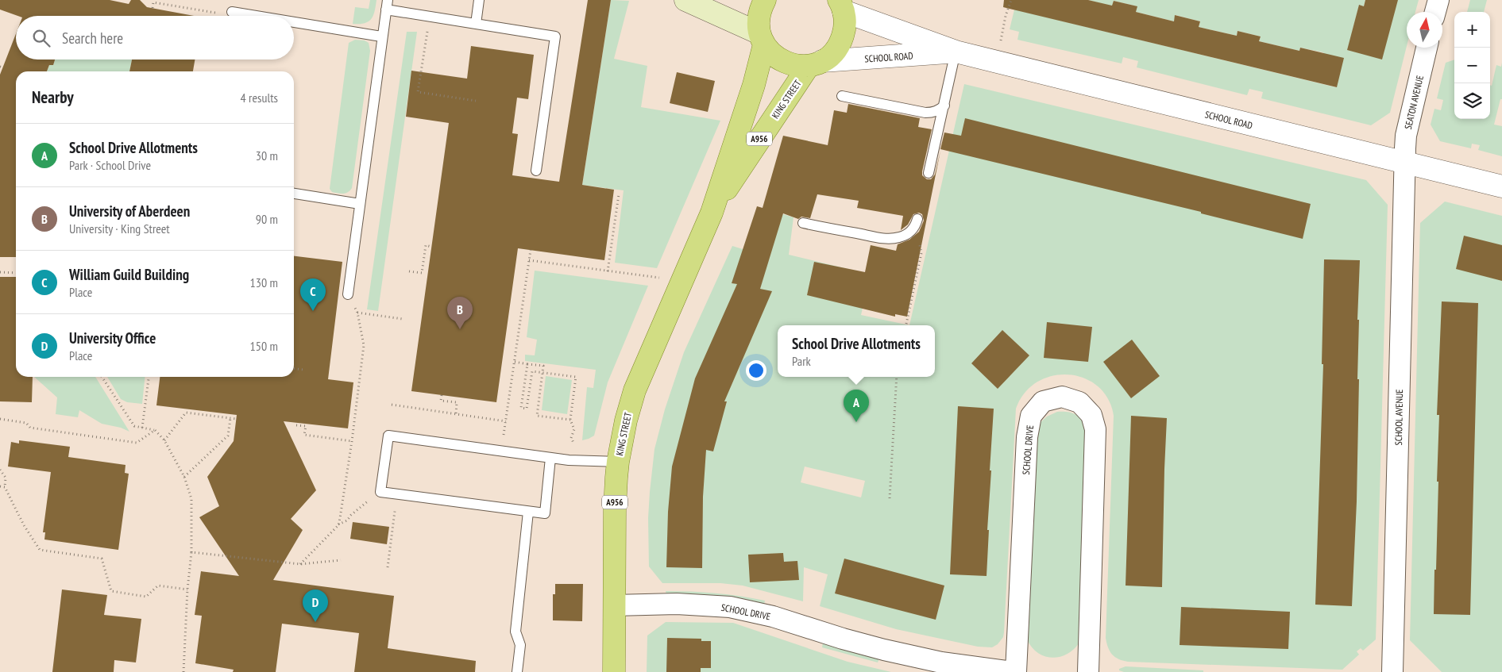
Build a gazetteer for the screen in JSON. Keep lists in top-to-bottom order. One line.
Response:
{"streets":{"main road":["KING STREET","A956"],"street":["SCHOOL ROAD","SEATON AVENUE","SCHOOL AVENUE","SCHOOL DRIVE"]},"crossings":[["SCHOOL ROAD","KING STREET"],["SCHOOL ROAD","SEATON AVENUE"],["SCHOOL ROAD","A956"],["SCHOOL ROAD","SCHOOL AVENUE"],["KING STREET","A956"],["KING STREET","SCHOOL DRIVE"],["SEATON AVENUE","SCHOOL AVENUE"]],"north":"top","page":{"map_buttons":["+","−"],"search":"Search here","heading":["Nearby","4 results"],"list":[{"mark":"A","name":"School Drive Allotments","note":"Park · School Drive","value":"30 m"},{"mark":"B","name":"University of Aberdeen","note":"University · King Street","value":"90 m"},{"mark":"C","name":"William Guild Building","note":"Place","value":"130 m"},{"mark":"D","name":"University Office","note":"Place","value":"150 m"}],"pins":["C","B","A","D"],"popup":["School Drive Allotments","Park"]}}
